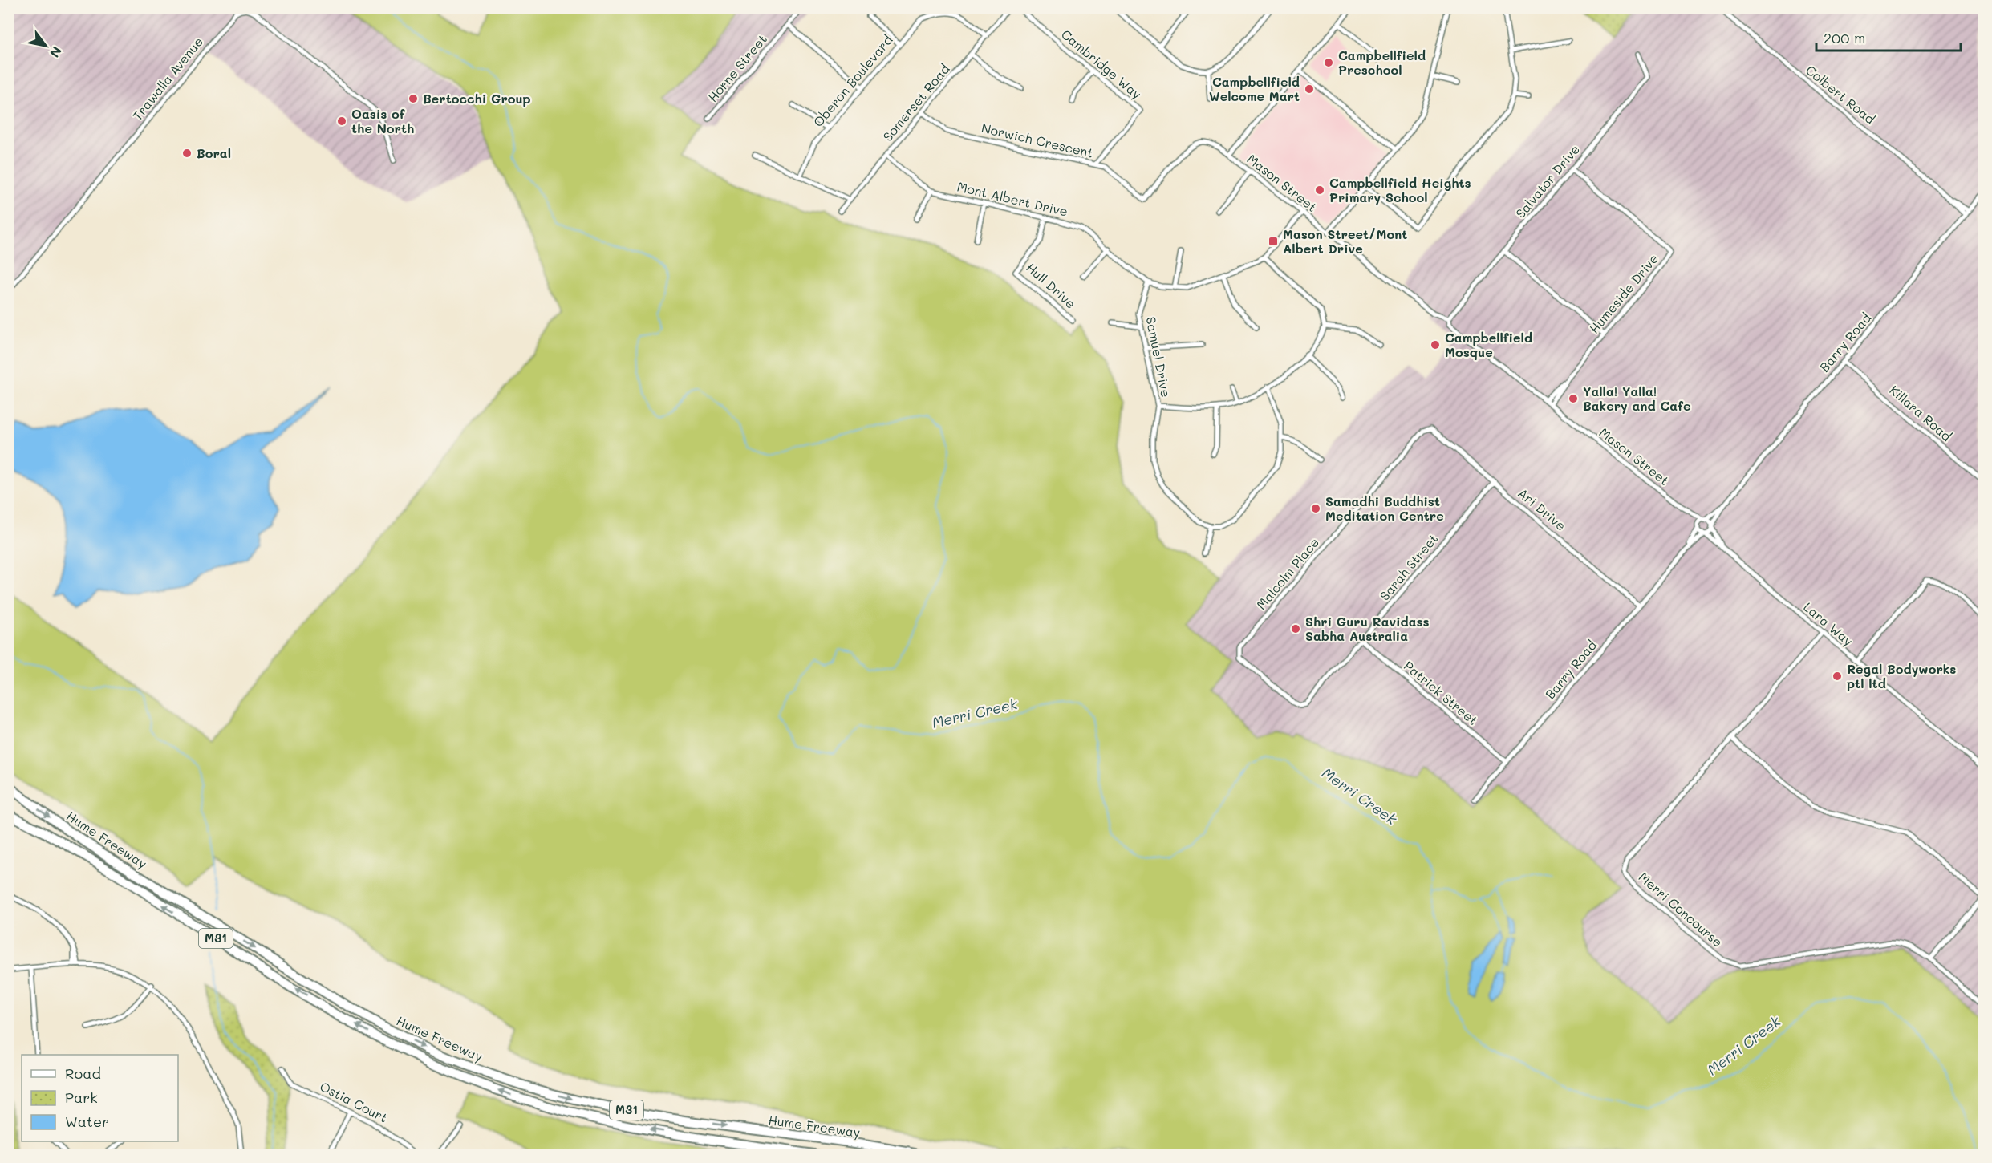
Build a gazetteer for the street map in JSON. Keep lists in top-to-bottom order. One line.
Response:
{"streets":{"highway":["Hume Freeway","M31"],"street":["Cambridge Way","Horne Street","Trawalla Avenue","Oberon Boulevard","Colbert Road","Somerset Road","Norwich Crescent","Salvator Drive","Mason Street","Mont Albert Drive","Hull Drive","Humeside Drive","Barry Road","Samuel Drive","Killara Road","Ari Drive","Sarah Street","Malcolm Place","Lara Way","Patrick Street","Merri Concourse","Ostia Court"]},"crossings":[["Cambridge Way","Norwich Crescent"],["Oberon Boulevard","Somerset Road"],["Colbert Road","Barry Road"],["Somerset Road","Norwich Crescent"],["Somerset Road","Mont Albert Drive"],["Norwich Crescent","Mason Street"],["Salvator Drive","Mason Street"],["Salvator Drive","Humeside Drive"],["Mason Street","Mont Albert Drive"],["Mason Street","Humeside Drive"],["Mason Street","Barry Road"],["Mont Albert Drive","Hull Drive"],["Mont Albert Drive","Samuel Drive"],["Barry Road","Killara Road"],["Barry Road","Ari Drive"],["Barry Road","Patrick Street"],["Ari Drive","Sarah Street"],["Ari Drive","Malcolm Place"],["Sarah Street","Malcolm Place"],["Sarah Street","Patrick Street"],["Lara Way","Merri Concourse"]],"water":["Merri Creek"],"places":{"other":["Campbellfield Preschool","Campbellfield Welcome Mart","Bertocchi Group","Oasis of the North","Boral","Campbellfield Heights Primary School","Campbellfield Mosque","Yalla! Yalla! Bakery and Cafe","Samadhi Buddhist Meditation Centre","Shri Guru Ravidass Sabha Australia","Regal Bodyworks ptl ltd"],"transit":["Mason Street/Mont Albert Drive"]},"legend":["Road","Park","Water"],"scale_bar":"200 m","north":"bottom right"}
